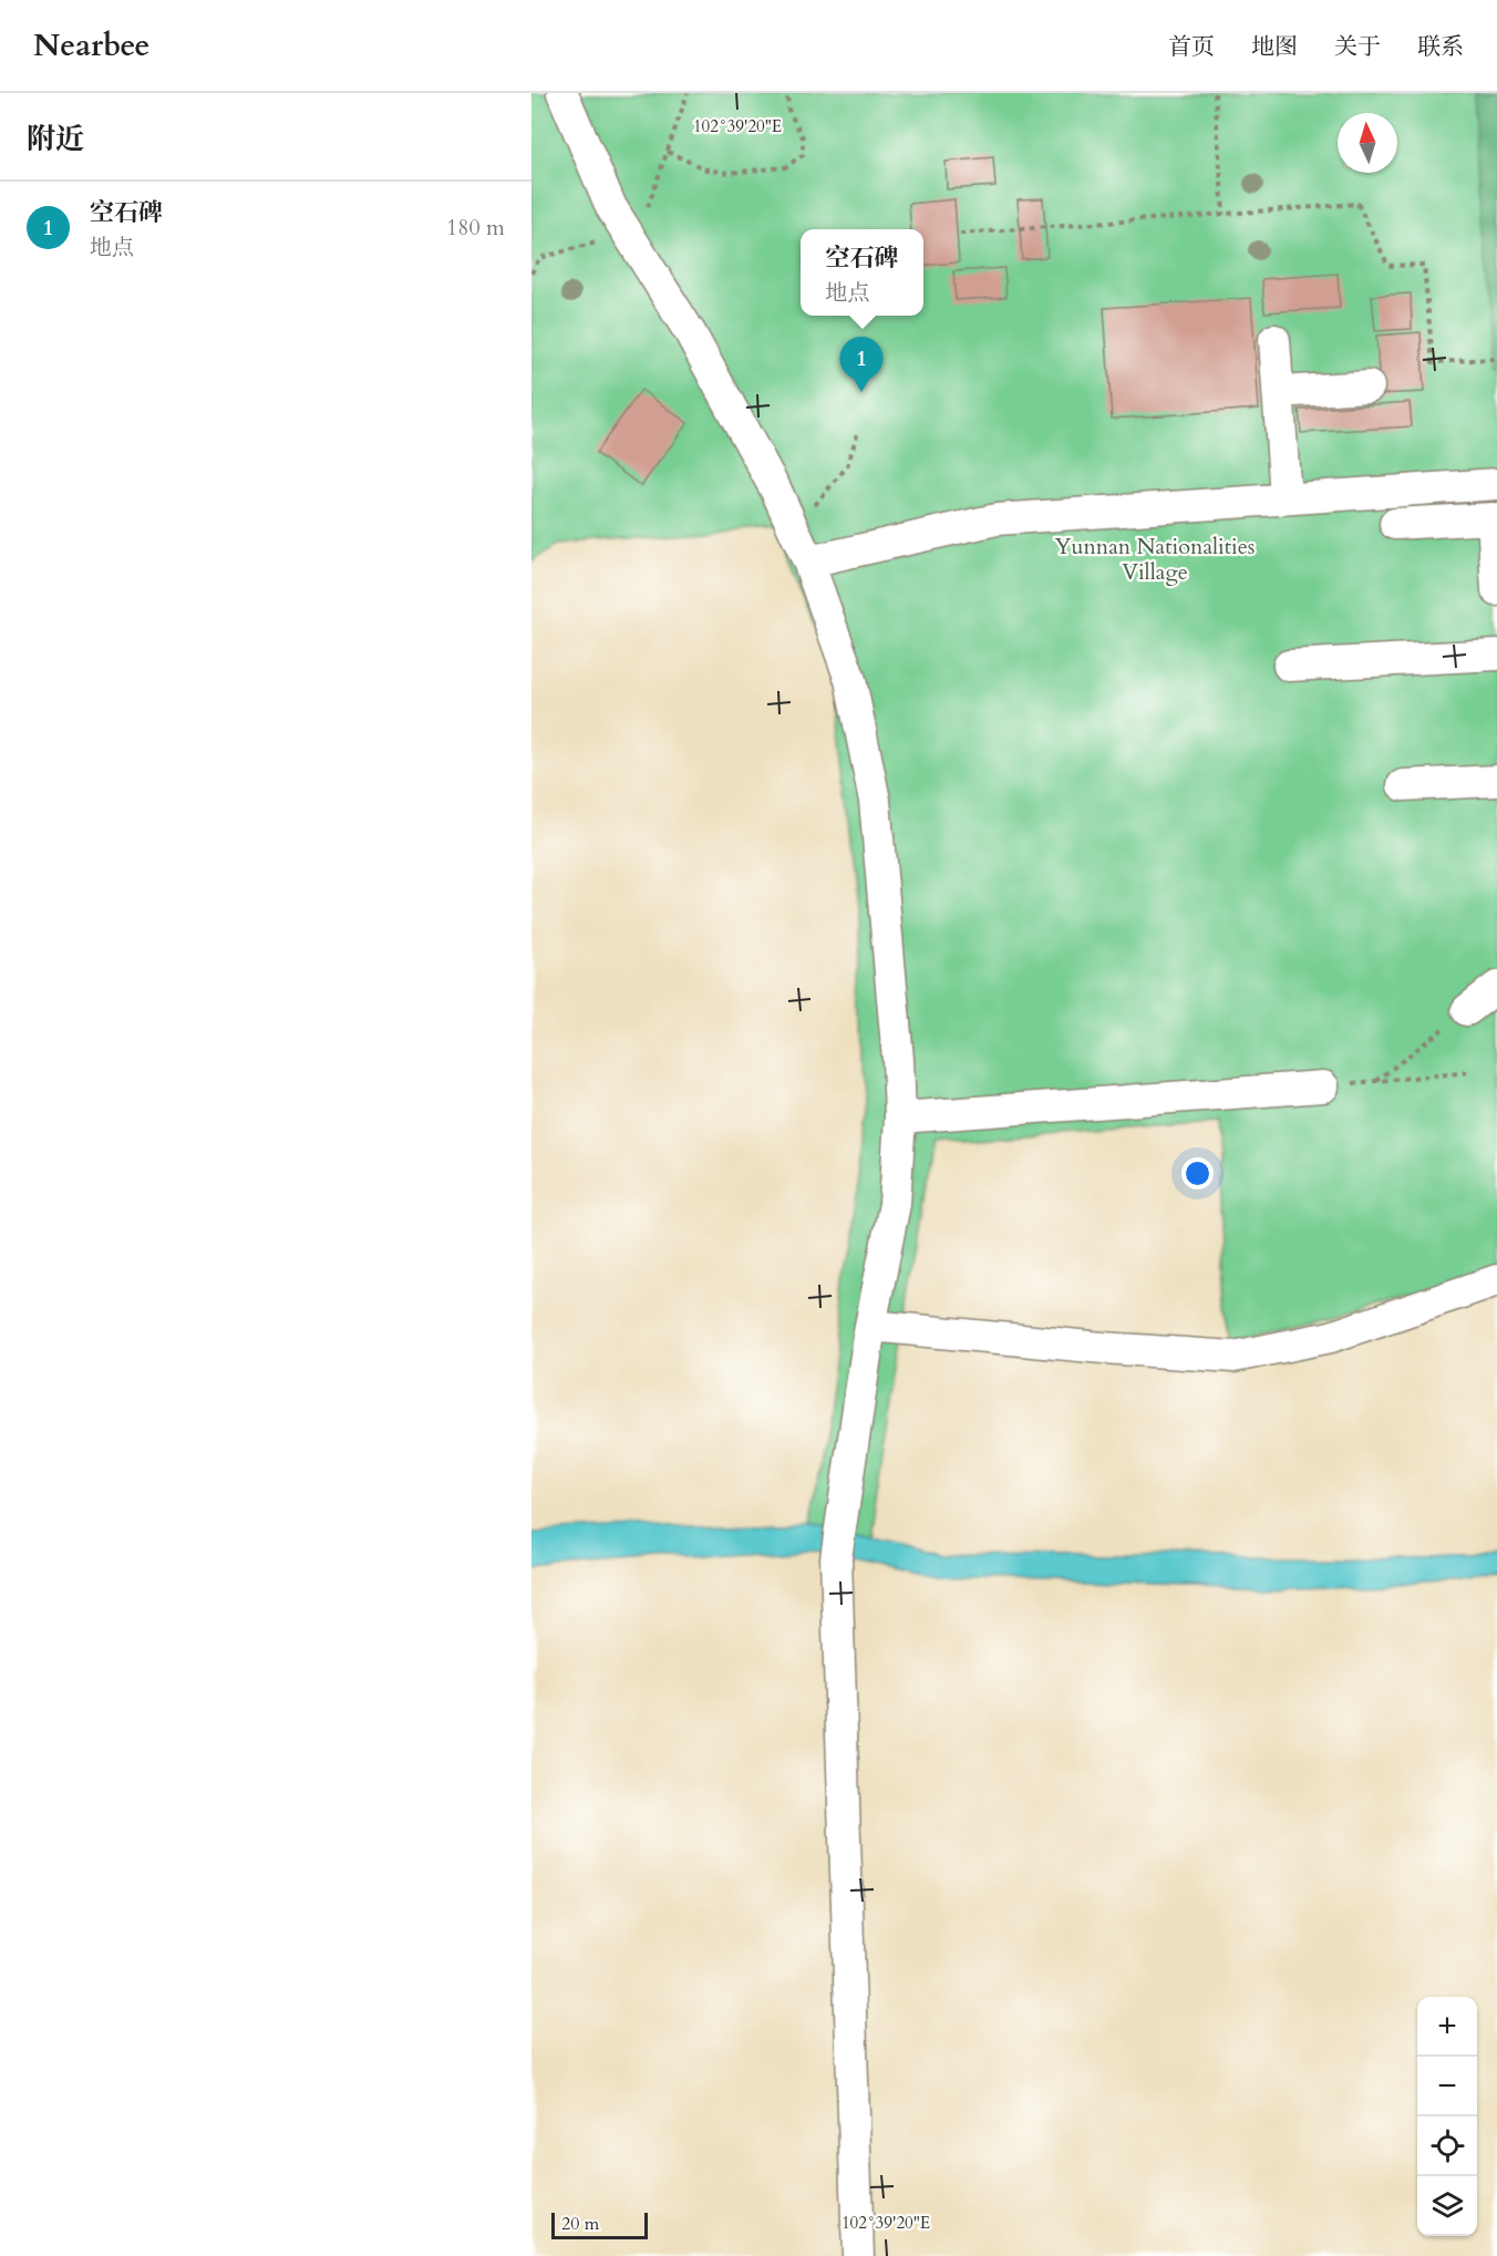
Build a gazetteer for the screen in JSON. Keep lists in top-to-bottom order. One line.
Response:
{"parks":["Yunnan Nationalities Village"],"scale_bar":"20 m","north":"top","page":{"header":"Nearbee","nav":["首页","地图","关于","联系"],"heading":"附近","list":[{"mark":"1","name":"空石碑","note":"地点","value":"180 m"}],"popup":["空石碑","地点"],"pins":"1","map_buttons":["+","−"],"scale":"20 m"},"coordinates":["102°39'20\"E"]}
